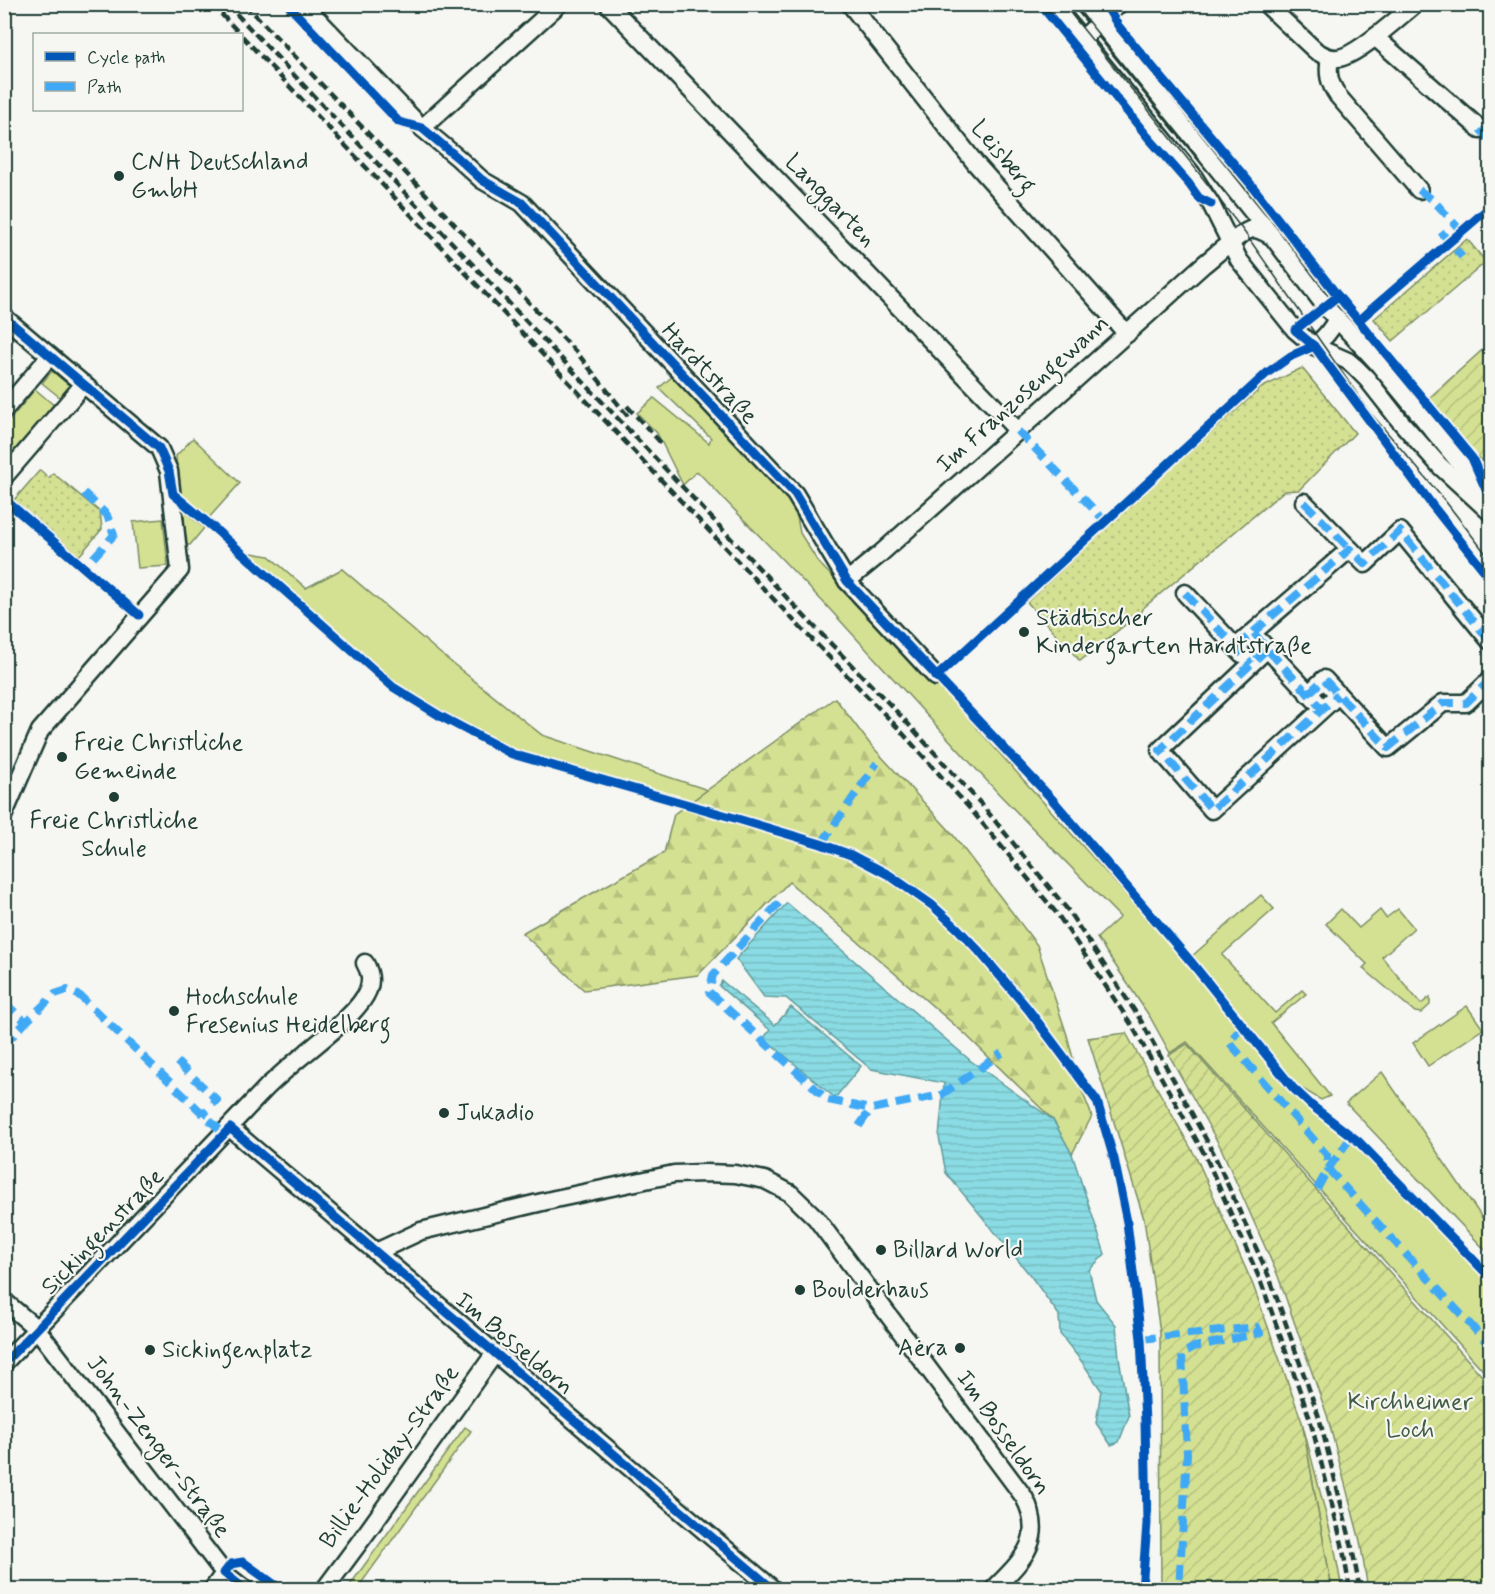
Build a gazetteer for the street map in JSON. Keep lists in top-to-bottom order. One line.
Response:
{"streets":{"street":["Leisberg","Langgarten","Hardtstraße","Im Franzosengewann","Sickingenstraße","Im Bosseldorn","John-Zenger-Straße","Billie-Holiday-Straße"]},"crossings":[["Leisberg","Im Franzosengewann"],["Langgarten","Im Franzosengewann"],["Hardtstraße","Im Franzosengewann"],["Sickingenstraße","Im Bosseldorn"],["Sickingenstraße","John-Zenger-Straße"],["Im Bosseldorn","Billie-Holiday-Straße"]],"parks":["Kirchheimer Loch"],"places":["CNH Deutschland GmbH","Städtischer Kindergarten Hardtstraße","Freie Christliche Gemeinde","Freie Christliche Schule","Hochschule Fresenius Heidelberg","Jukadio","Billard World","Boulderhaus","Aėra","Sickingenplatz"],"legend":["Cycle path","Path"]}
